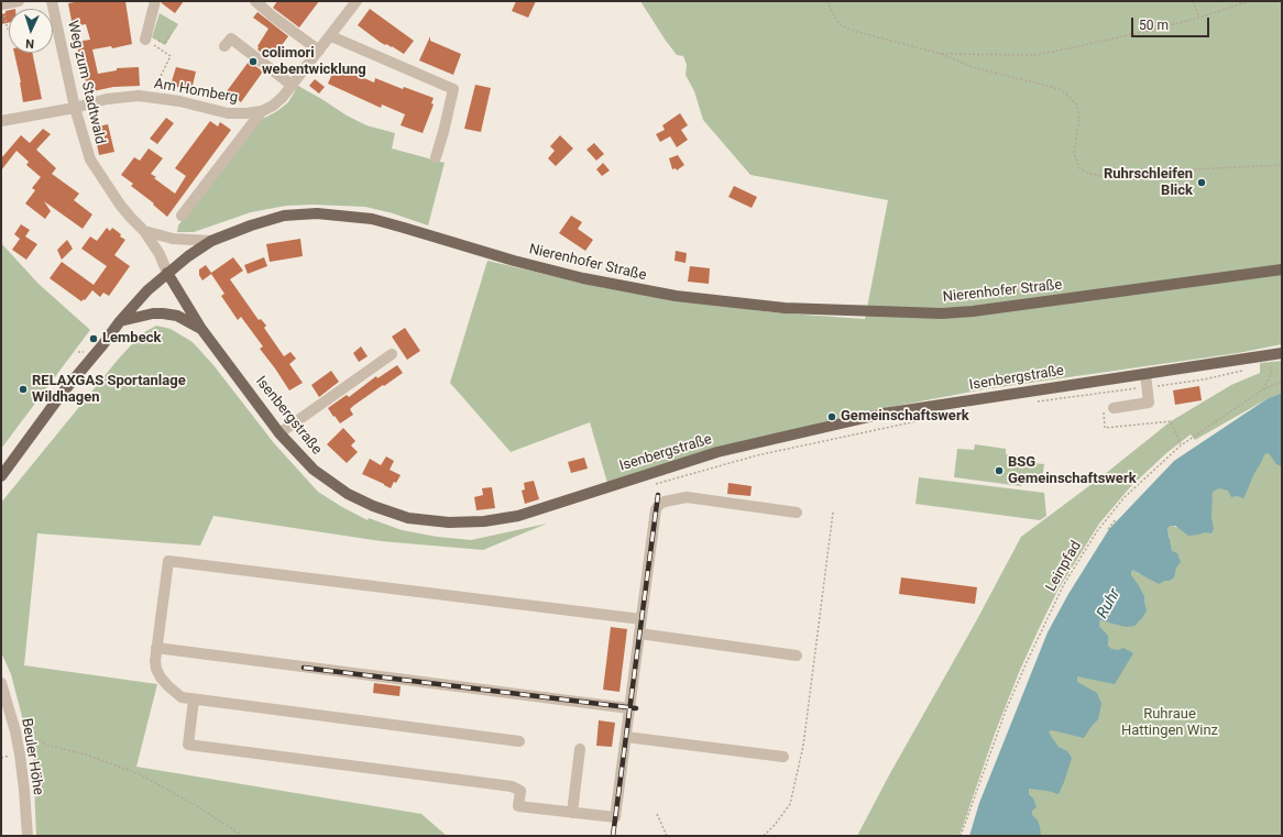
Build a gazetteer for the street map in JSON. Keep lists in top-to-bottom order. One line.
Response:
{"streets":{"main road":["Nierenhofer Straße","Isenbergstraße"],"street":["Weg zum Stadtwald","Am Homberg","Beuler Höhe"],"path":["Leinpfad"]},"crossings":[["Weg zum Stadtwald","Am Homberg"],["Weg zum Stadtwald","Nierenhofer Straße"],["Weg zum Stadtwald","Isenbergstraße"],["Nierenhofer Straße","Isenbergstraße"]],"water":["Ruhr"],"parks":["Ruhraue Hattingen Winz"],"places":["colimori webentwicklung","Ruhrschleifen Blick","Lembeck","RELAXGAS Sportanlage Wildhagen","Gemeinschaftswerk","BSG Gemeinschaftswerk"],"scale_bar":"50 m","north":"bottom"}
